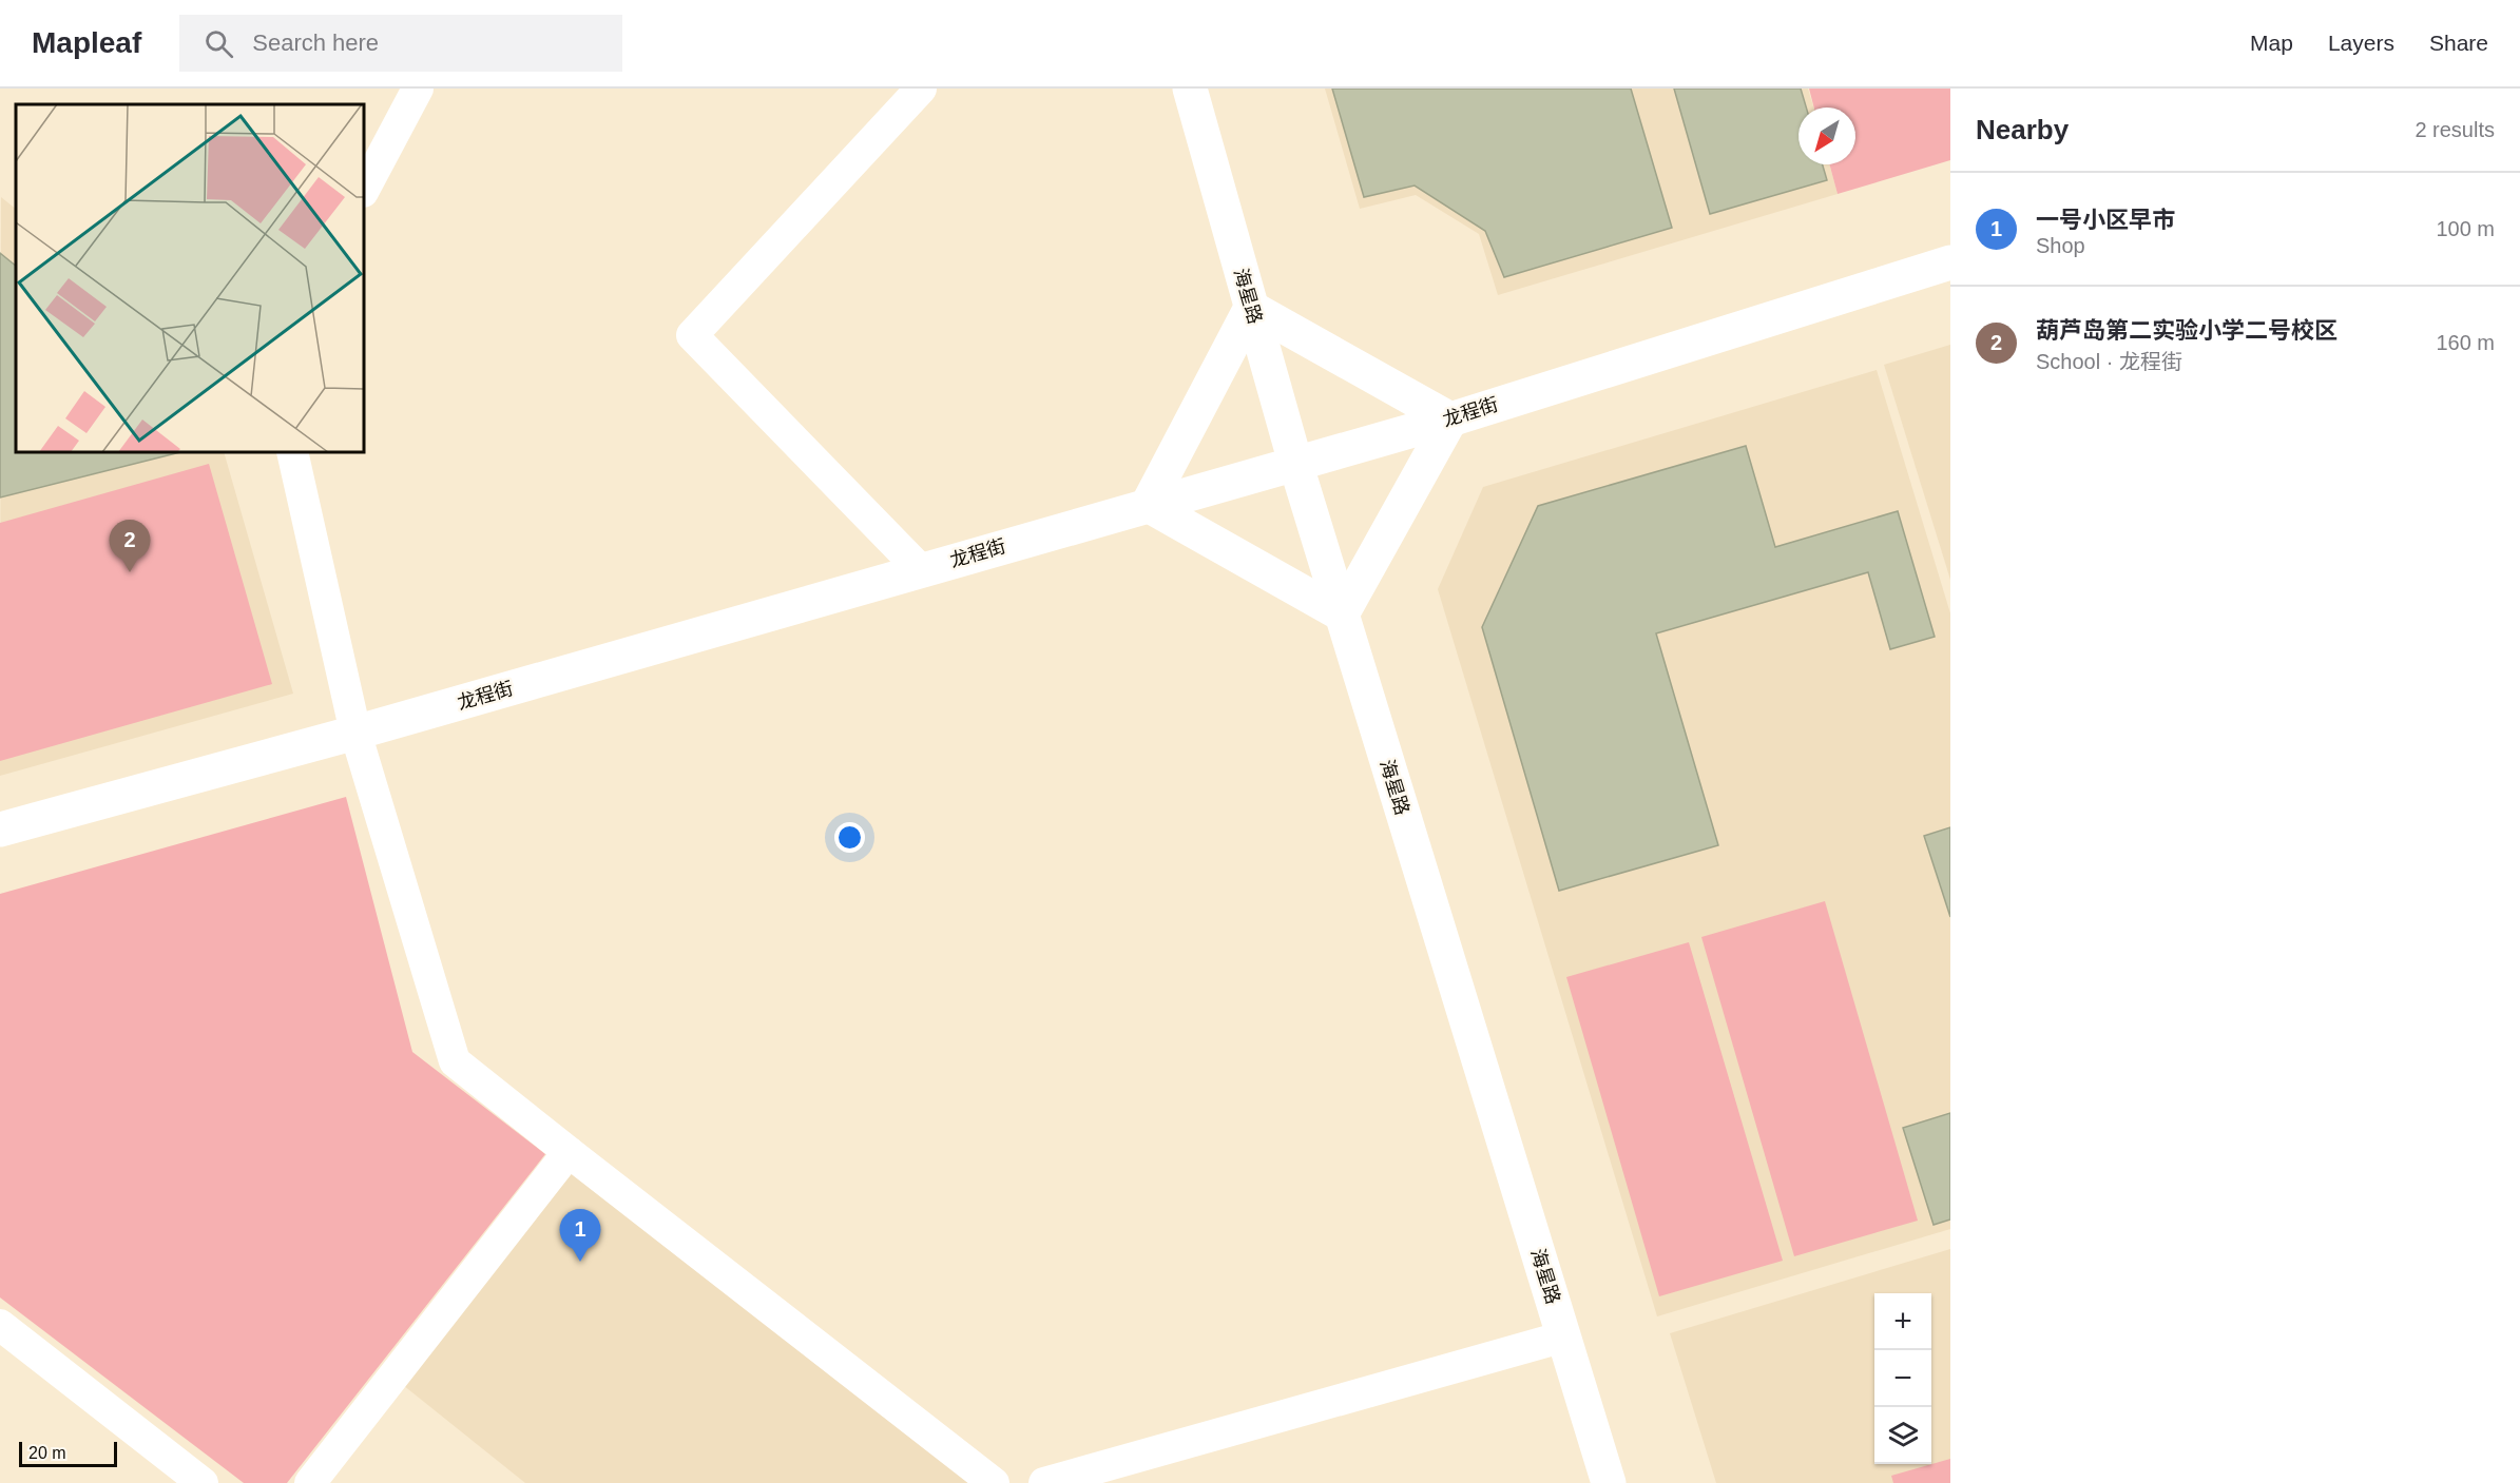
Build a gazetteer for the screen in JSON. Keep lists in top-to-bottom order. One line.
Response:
{"streets":{"main road":["海星路","龙程街"]},"crossings":[["海星路","龙程街"]],"scale_bar":"20 m","north":"bottom left","page":{"header":"Mapleaf","search":"Search here","nav":["Map","Layers","Share"],"heading":["Nearby","2 results"],"list":[{"mark":"1","name":"一号小区早市","note":"Shop","value":"100 m"},{"mark":"2","name":"葫芦岛第二实验小学二号校区","note":"School · 龙程街","value":"160 m"}],"pins":["2","1"],"map_buttons":["+","−"],"scale":"20 m"}}
